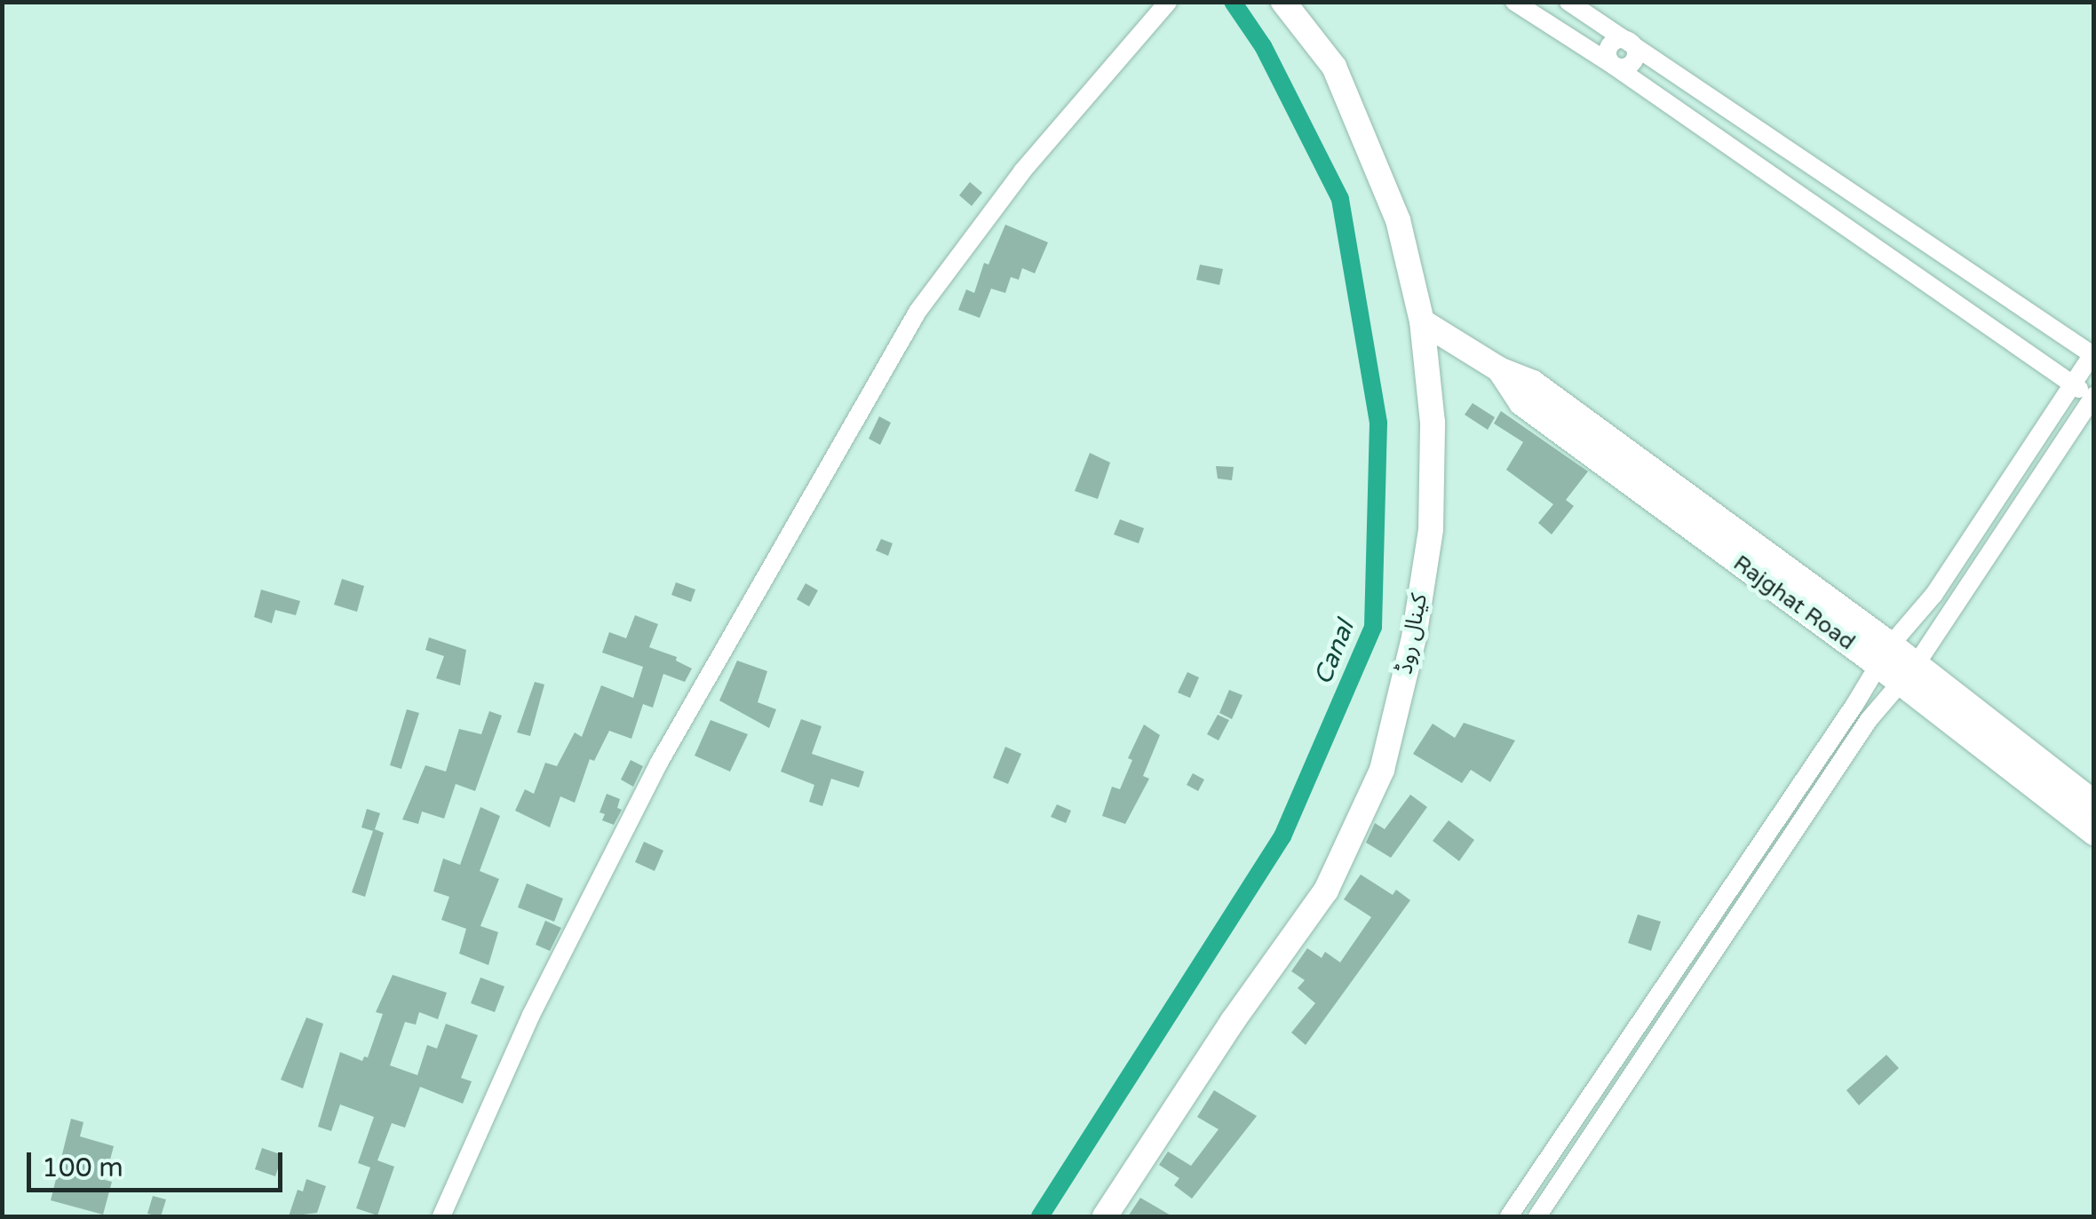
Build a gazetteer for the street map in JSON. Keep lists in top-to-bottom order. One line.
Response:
{"streets":{"street":["Rajghat Road","کینال روڈ"]},"crossings":[["Rajghat Road","کینال روڈ"]],"water":["Canal"],"scale_bar":"100 m"}
